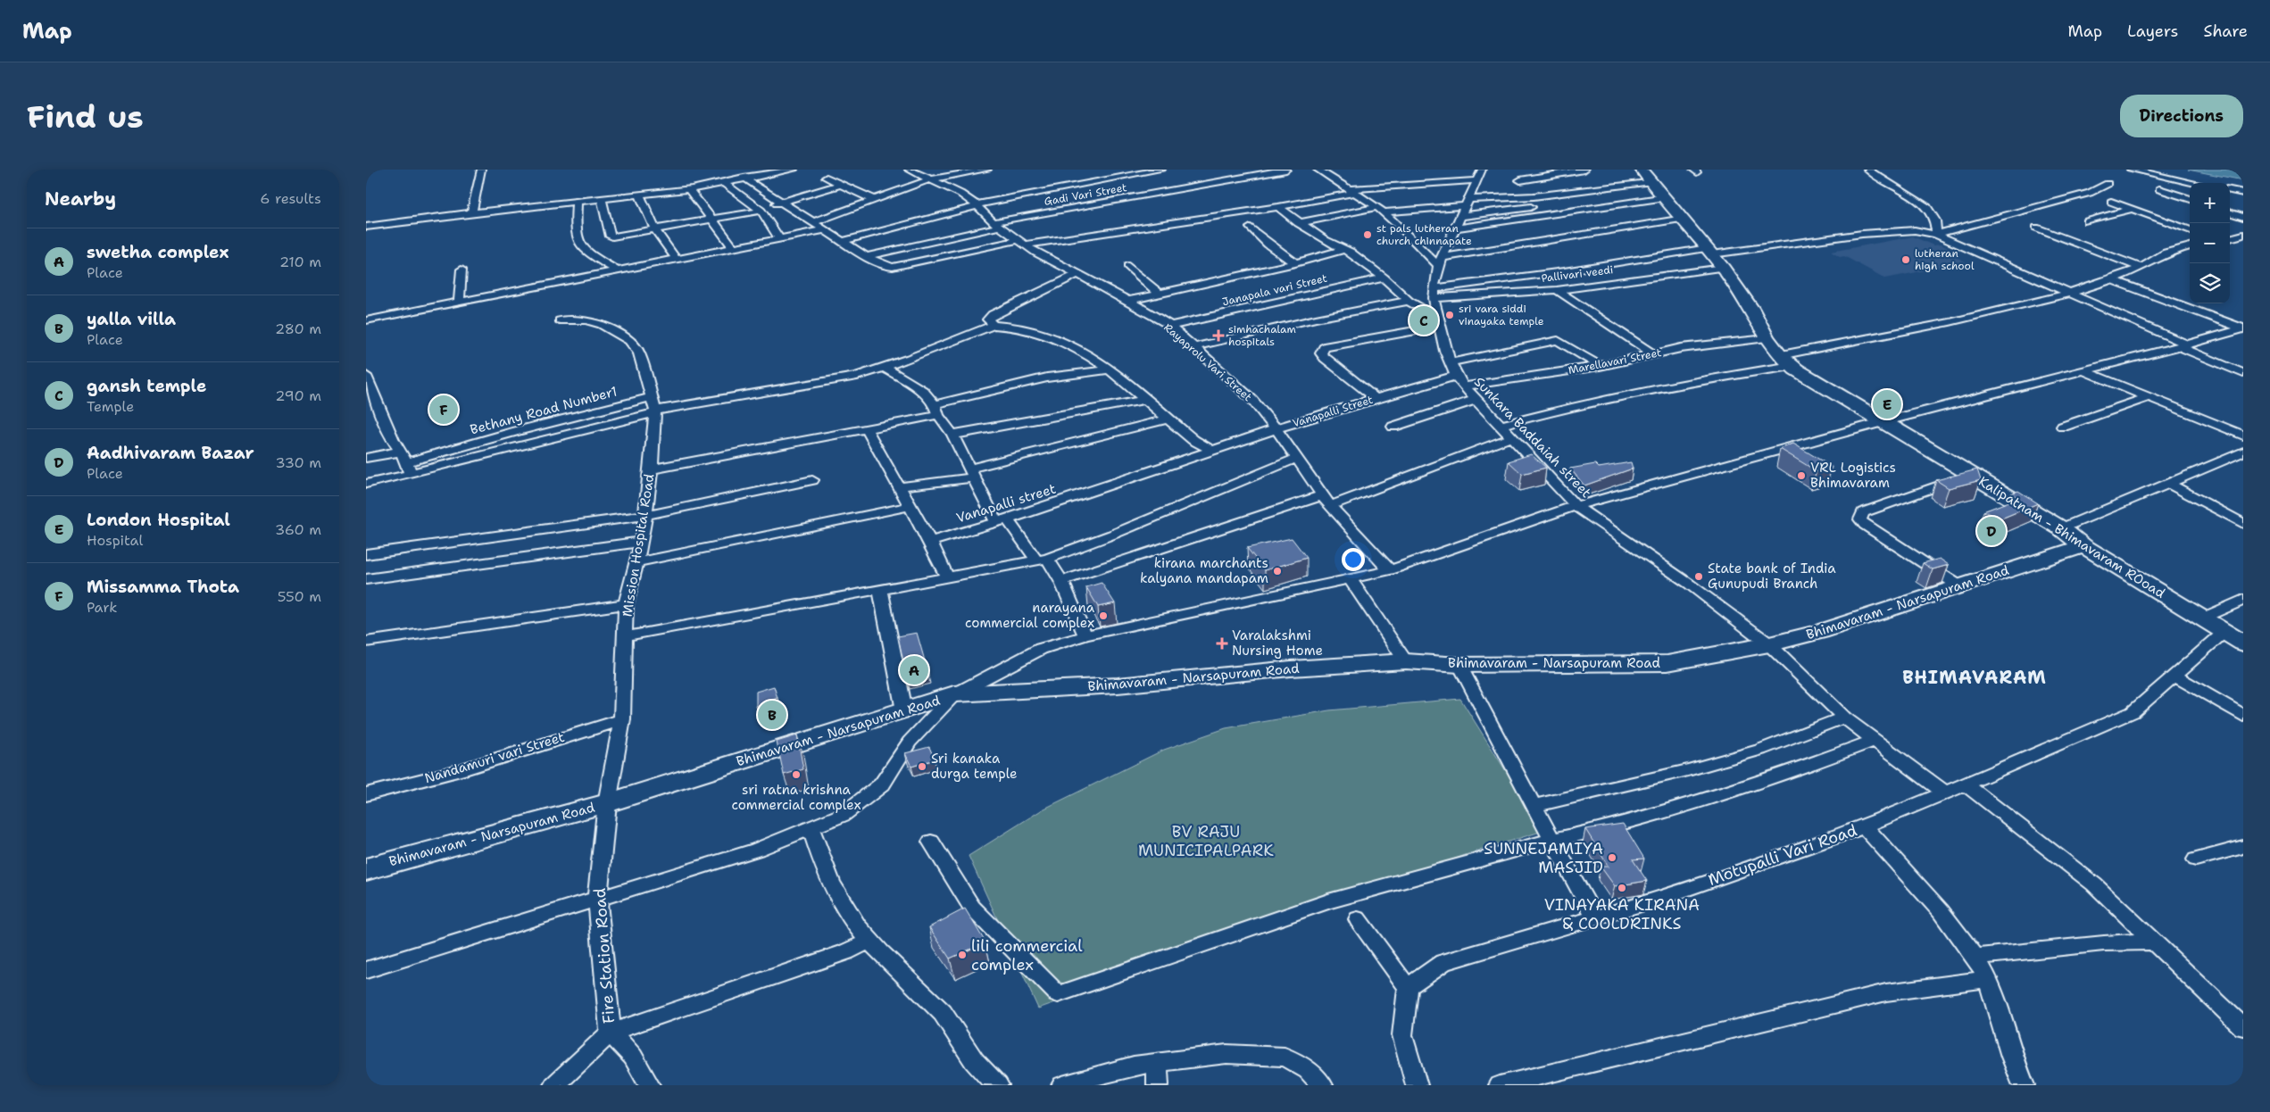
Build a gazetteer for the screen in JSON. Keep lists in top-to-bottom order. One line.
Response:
{"streets":{"main road":["Kalipatnam - Bhimavaram ROoad","Bhimavaram - Narsapuram Road"],"street":["Gadi Vari Street","Pallivari veedi","Janapala vari Street","Marellavari Street","Rayaprolu Vari Street","Bethany Road Number1","Vanapalli Street","Sunkara Baddaiah street","Vanapalli street","Mission Hospital Road","Nandamuri vari Street","Motupalli Vari Road","Fire Station Road"]},"crossings":[["Gadi Vari Street","Rayaprolu Vari Street"],["Pallivari veedi","Sunkara Baddaiah street"],["Pallivari veedi","Kalipatnam - Bhimavaram ROoad"],["Janapala vari Street","Rayaprolu Vari Street"],["Marellavari Street","Sunkara Baddaiah street"],["Marellavari Street","Kalipatnam - Bhimavaram ROoad"],["Rayaprolu Vari Street","Vanapalli Street"],["Bethany Road Number1","Mission Hospital Road"],["Vanapalli Street","Sunkara Baddaiah street"],["Vanapalli Street","Vanapalli street"],["Sunkara Baddaiah street","Bhimavaram - Narsapuram Road"],["Sunkara Baddaiah street","Motupalli Vari Road"],["Kalipatnam - Bhimavaram ROoad","Bhimavaram - Narsapuram Road"],["Kalipatnam - Bhimavaram ROoad","Motupalli Vari Road"],["Mission Hospital Road","Bhimavaram - Narsapuram Road"],["Mission Hospital Road","Nandamuri vari Street"],["Mission Hospital Road","Fire Station Road"],["Bhimavaram - Narsapuram Road","Fire Station Road"]],"districts":["BHIMAVARAM"],"parks":["BV RAJU MUNICIPALPARK"],"places":{"other":["st pals lutheran church chinnapate","lutheran high school","sri vara siddi vinayaka temple","VRL Logistics Bhimavaram","kirana marchants kalyana mandapam","State bank of India Gunupudi Branch","narayana commercial complex","Sri kanaka durga temple","sri ratna krishna commercial complex","SUNNEJAMIYA MASJID","VINAYAKA KIRANA & COOLDRINKS","lili commercial complex"],"health":["simhachalam hospitals","Varalakshmi Nursing Home"]},"page":{"header":"Map","nav":["Map","Layers","Share"],"buttons":"Directions","title":"Find us","heading":["Nearby","6 results"],"map_buttons":["+","−"],"list":[{"mark":"A","name":"swetha complex","note":"Place","value":"210 m"},{"mark":"B","name":"yalla villa","note":"Place","value":"280 m"},{"mark":"C","name":"gansh temple","note":"Temple","value":"290 m"},{"mark":"D","name":"Aadhivaram Bazar","note":"Place","value":"330 m"},{"mark":"E","name":"London Hospital","note":"Hospital","value":"360 m"},{"mark":"F","name":"Missamma Thota","note":"Park","value":"550 m"}],"pins":["C","E","F","D","A","B"]}}
